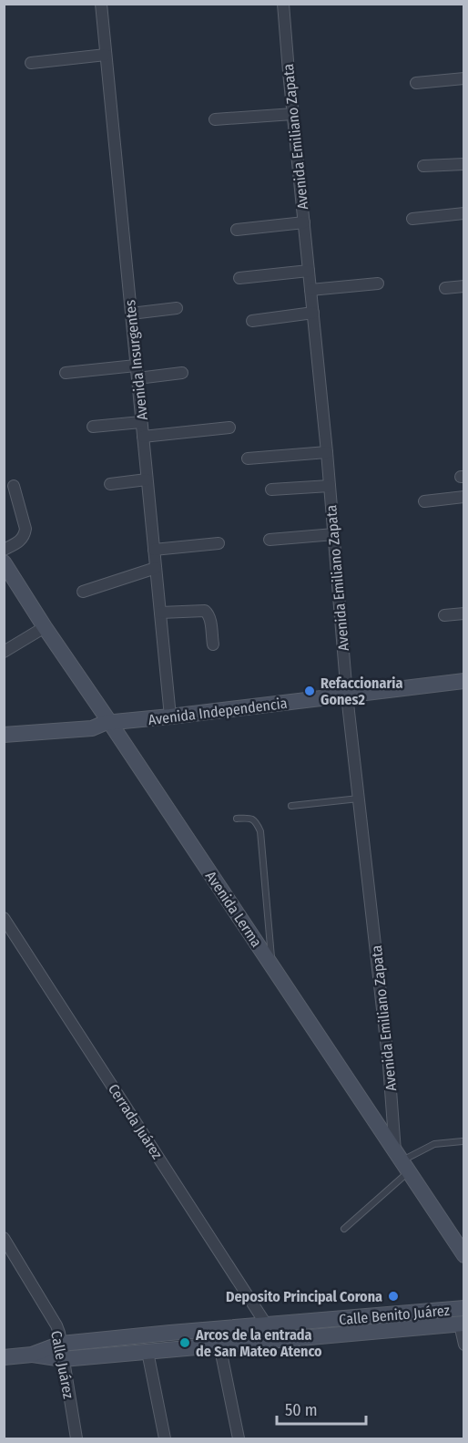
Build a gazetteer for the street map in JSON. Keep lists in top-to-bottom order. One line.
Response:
{"streets":{"main road":["Avenida Independencia","Avenida Lerma","Calle Benito Juárez"],"street":["Avenida Emiliano Zapata","Avenida Insurgentes","Cerrada Juárez","Calle Juárez"]},"crossings":[["Avenida Emiliano Zapata","Avenida Independencia"],["Avenida Emiliano Zapata","Avenida Lerma"],["Avenida Insurgentes","Avenida Independencia"],["Avenida Independencia","Avenida Lerma"],["Cerrada Juárez","Calle Benito Juárez"],["Calle Benito Juárez","Calle Juárez"]],"places":["Refaccionaria Gones2","Deposito Principal Corona","Arcos de la entrada de San Mateo Atenco"],"scale_bar":"50 m"}
